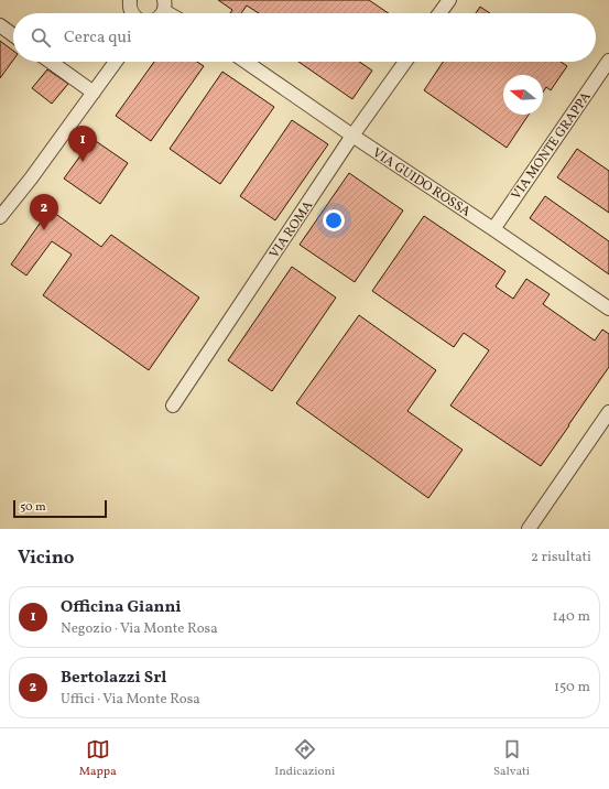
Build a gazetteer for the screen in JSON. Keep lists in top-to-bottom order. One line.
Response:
{"streets":{"street":["VIA MONTE GRAPPA","VIA GUIDO ROSSA","VIA ROMA"]},"crossings":[["VIA MONTE GRAPPA","VIA GUIDO ROSSA"],["VIA GUIDO ROSSA","VIA ROMA"]],"scale_bar":"50 m","north":"left","page":{"search":"Cerca qui","pins":["1","2"],"scale":"50 m","heading":["Vicino","2 risultati"],"list":[{"mark":"1","name":"Officina Gianni","note":"Negozio · Via Monte Rosa","value":"140 m"},{"mark":"2","name":"Bertolazzi Srl","note":"Uffici · Via Monte Rosa","value":"150 m"}],"nav":["Mappa","Indicazioni","Salvati"]}}
